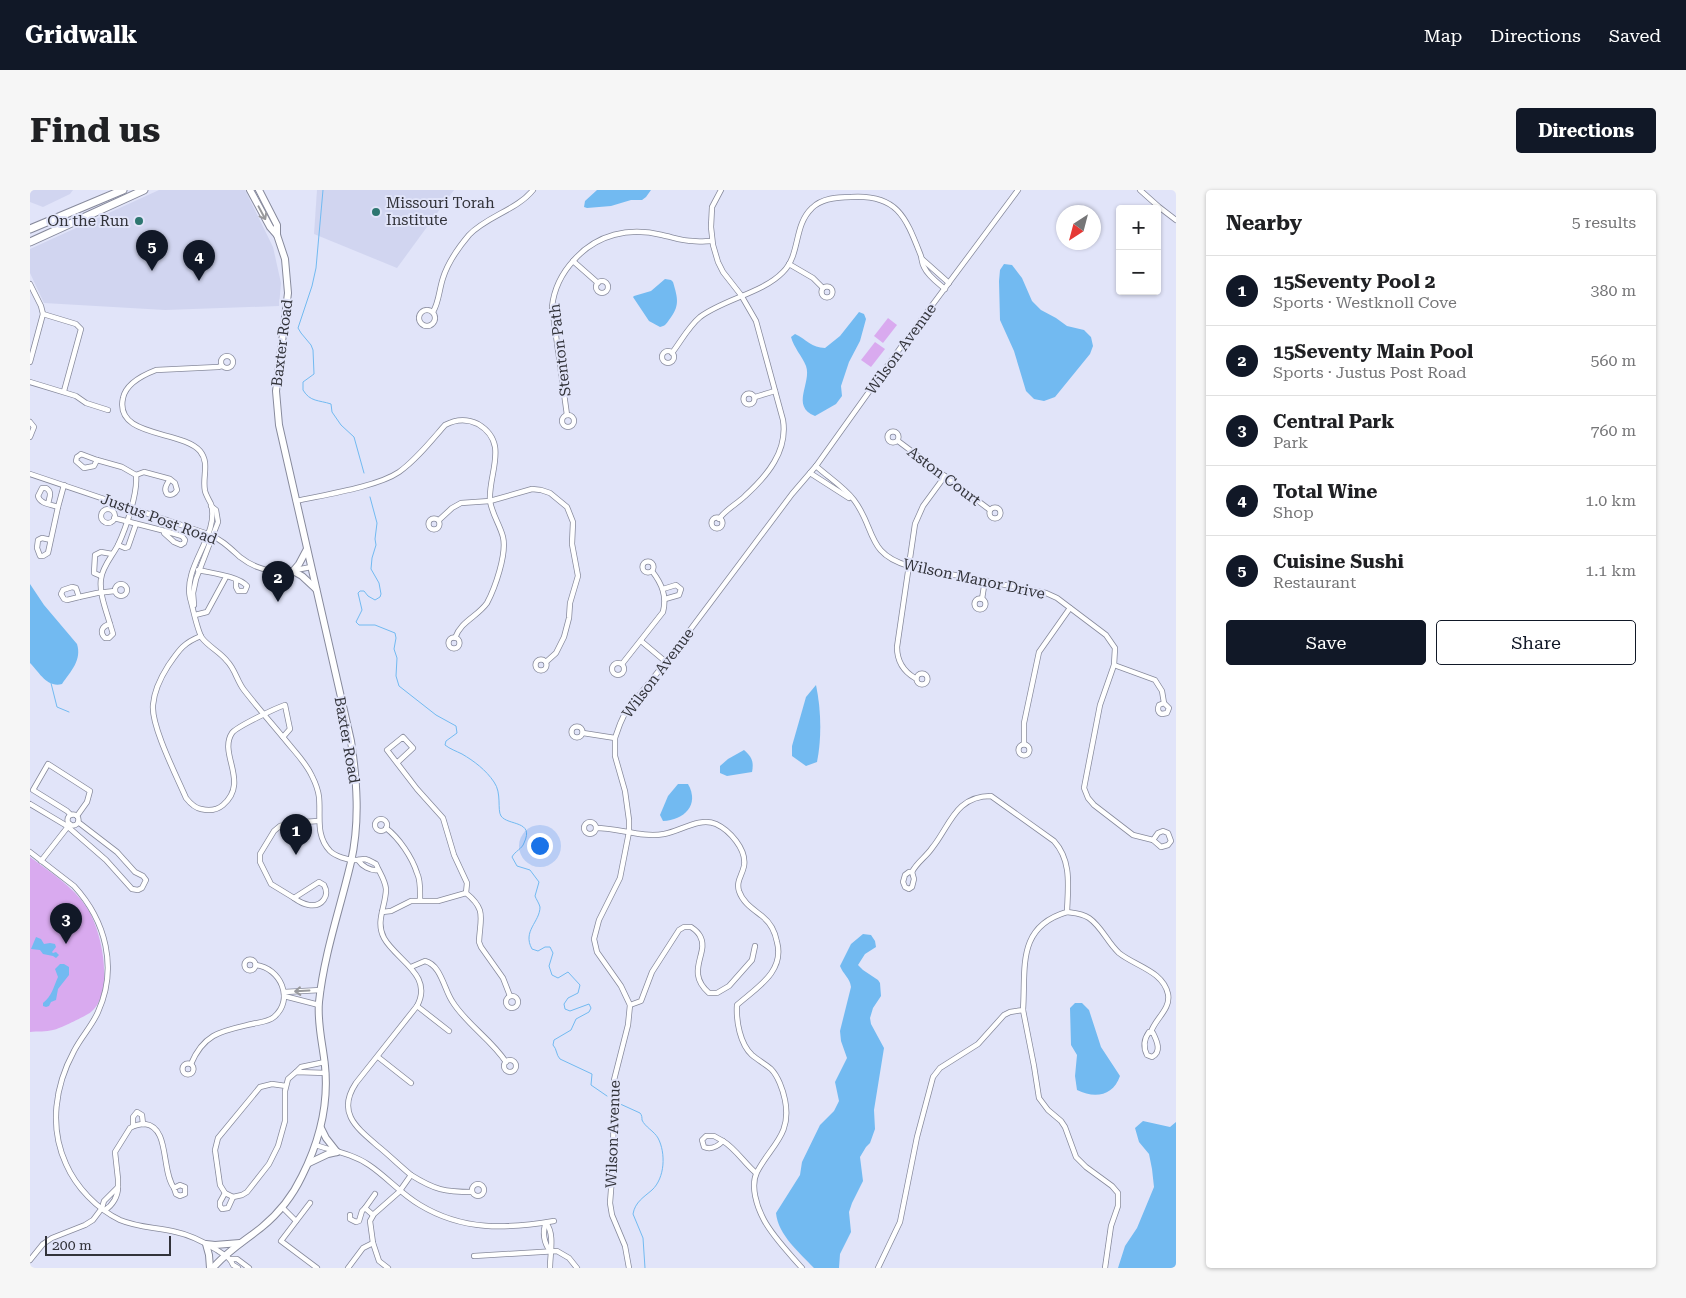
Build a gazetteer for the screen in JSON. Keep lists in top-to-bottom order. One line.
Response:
{"streets":{"main road":["Baxter Road"],"street":["Wilson Avenue","Stenton Path","Aston Court","Justus Post Road","Wilson Manor Drive"]},"crossings":[["Baxter Road","Justus Post Road"],["Wilson Avenue","Wilson Manor Drive"]],"places":["Missouri Torah Institute","On the Run"],"scale_bar":"200 m","north":"bottom left","page":{"header":"Gridwalk","nav":["Map","Directions","Saved"],"buttons":["Directions",["Save","Share"]],"title":"Find us","heading":["Nearby","5 results"],"map_buttons":["+","−"],"pins":["5","4","2","1","3"],"list":[{"mark":"1","name":"15Seventy Pool 2","note":"Sports · Westknoll Cove","value":"380 m"},{"mark":"2","name":"15Seventy Main Pool","note":"Sports · Justus Post Road","value":"560 m"},{"mark":"3","name":"Central Park","note":"Park","value":"760 m"},{"mark":"4","name":"Total Wine","note":"Shop","value":"1.0 km"},{"mark":"5","name":"Cuisine Sushi","note":"Restaurant","value":"1.1 km"}],"scale":"200 m"}}
